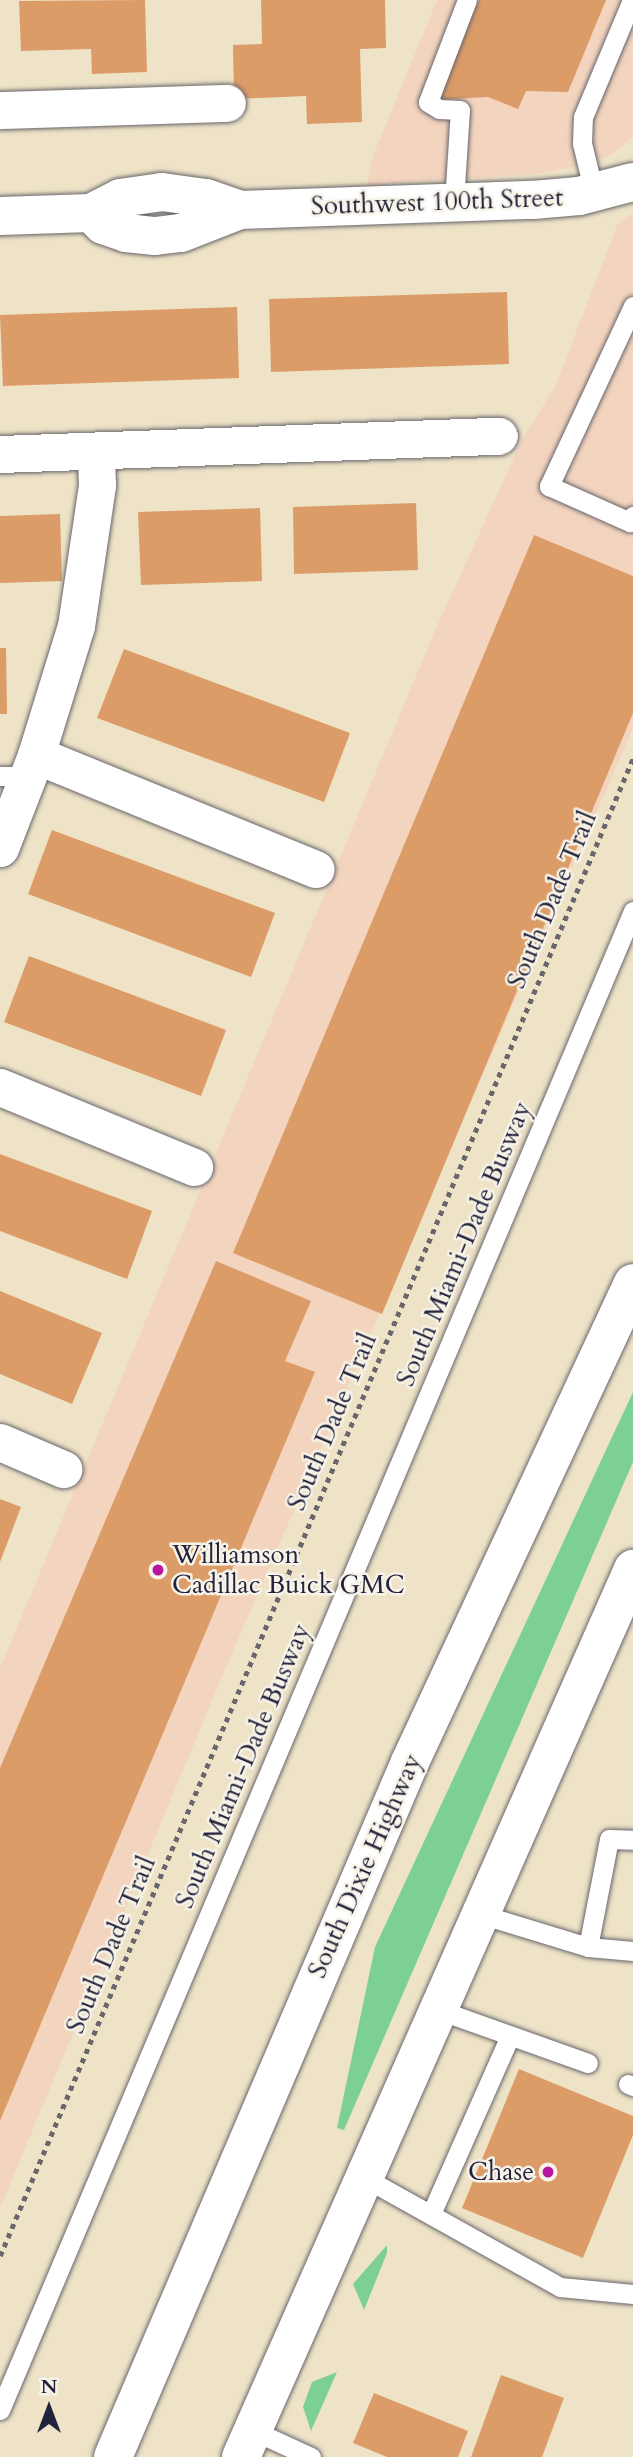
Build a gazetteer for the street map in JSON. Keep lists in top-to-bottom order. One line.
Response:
{"streets":{"main road":["Southwest 100th Street","South Dixie Highway"],"lane":["South Miami-Dade Busway"],"path":["South Dade Trail"]},"places":["Williamson Cadillac Buick GMC","Chase"],"north":"top"}
